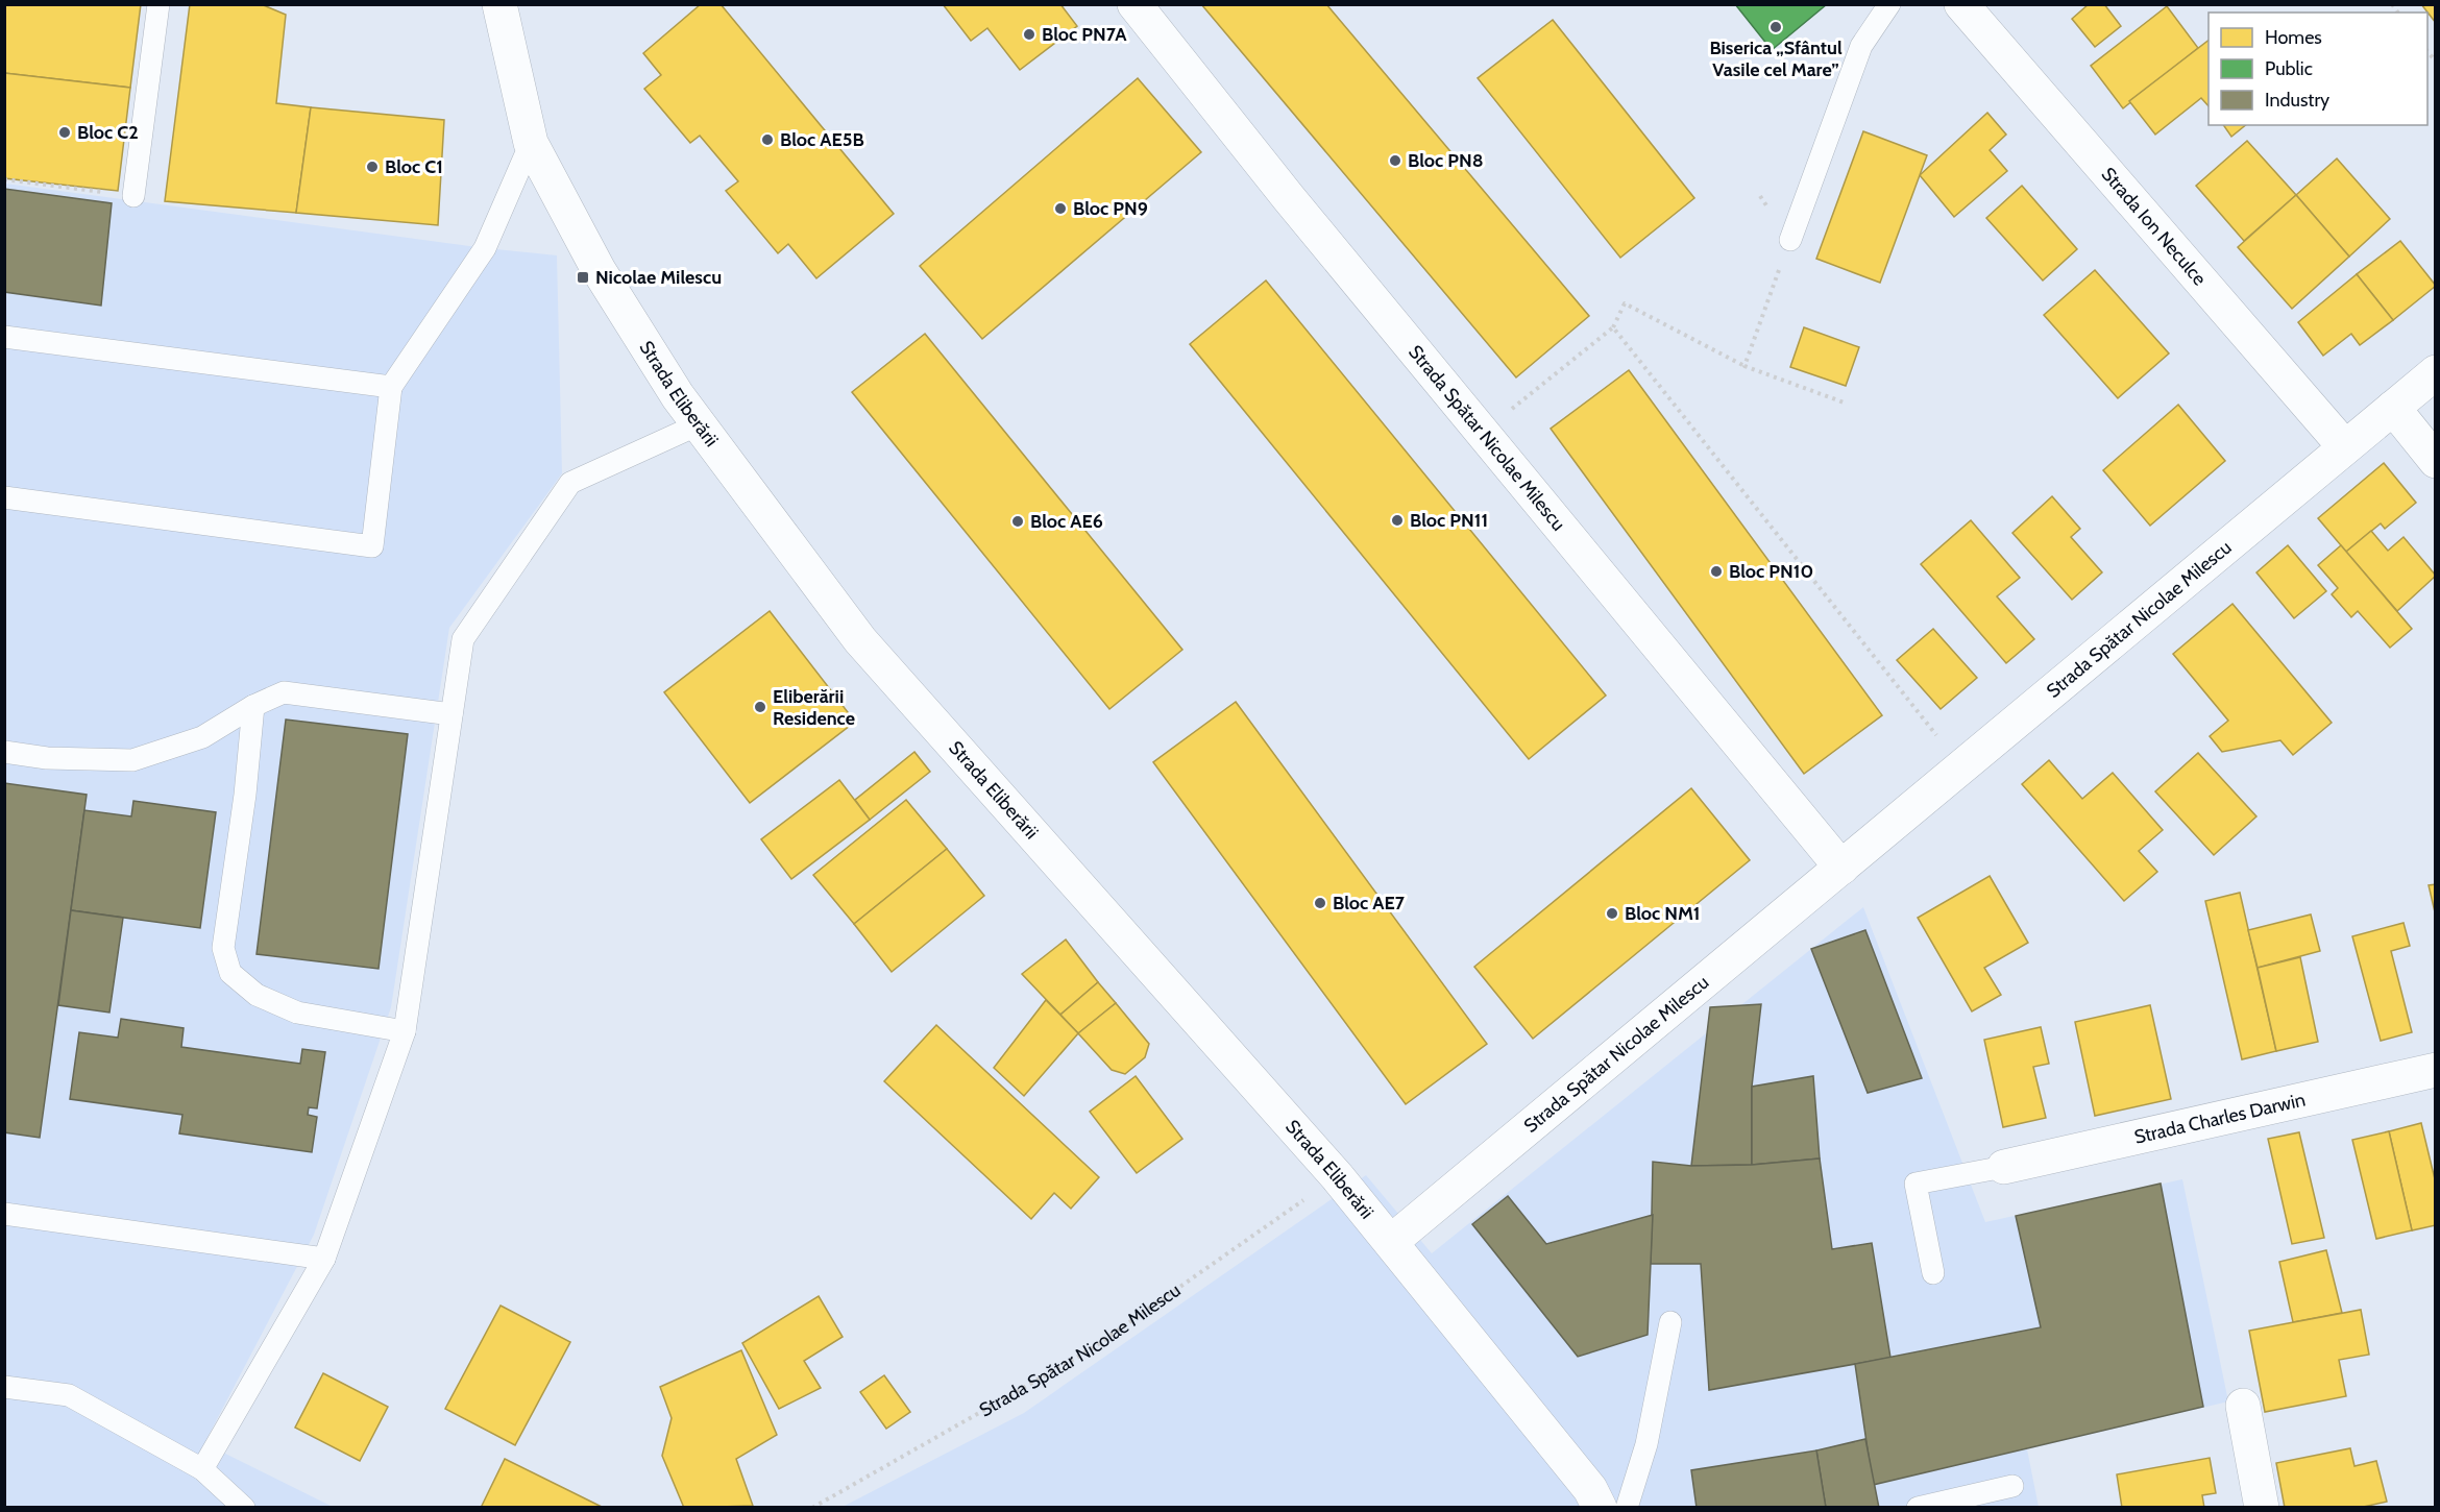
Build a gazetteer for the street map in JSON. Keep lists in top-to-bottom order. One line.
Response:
{"streets":{"street":["Strada Ion Neculce","Strada Eliberării","Strada Spătar Nicolae Milescu","Strada Charles Darwin"]},"crossings":[["Strada Ion Neculce","Strada Spătar Nicolae Milescu"],["Strada Eliberării","Strada Spătar Nicolae Milescu"]],"places":{"other":["Biserica „Sfântul Vasile cel Mare”","Bloc PN7A","Bloc C2","Bloc AE5B","Bloc PN8","Bloc C1","Bloc PN9","Bloc PN11","Bloc AE6","Bloc PN10","Eliberării Residence","Bloc AE7","Bloc NM1"],"transit":["Nicolae Milescu"]},"legend":["Homes","Public","Industry"]}
